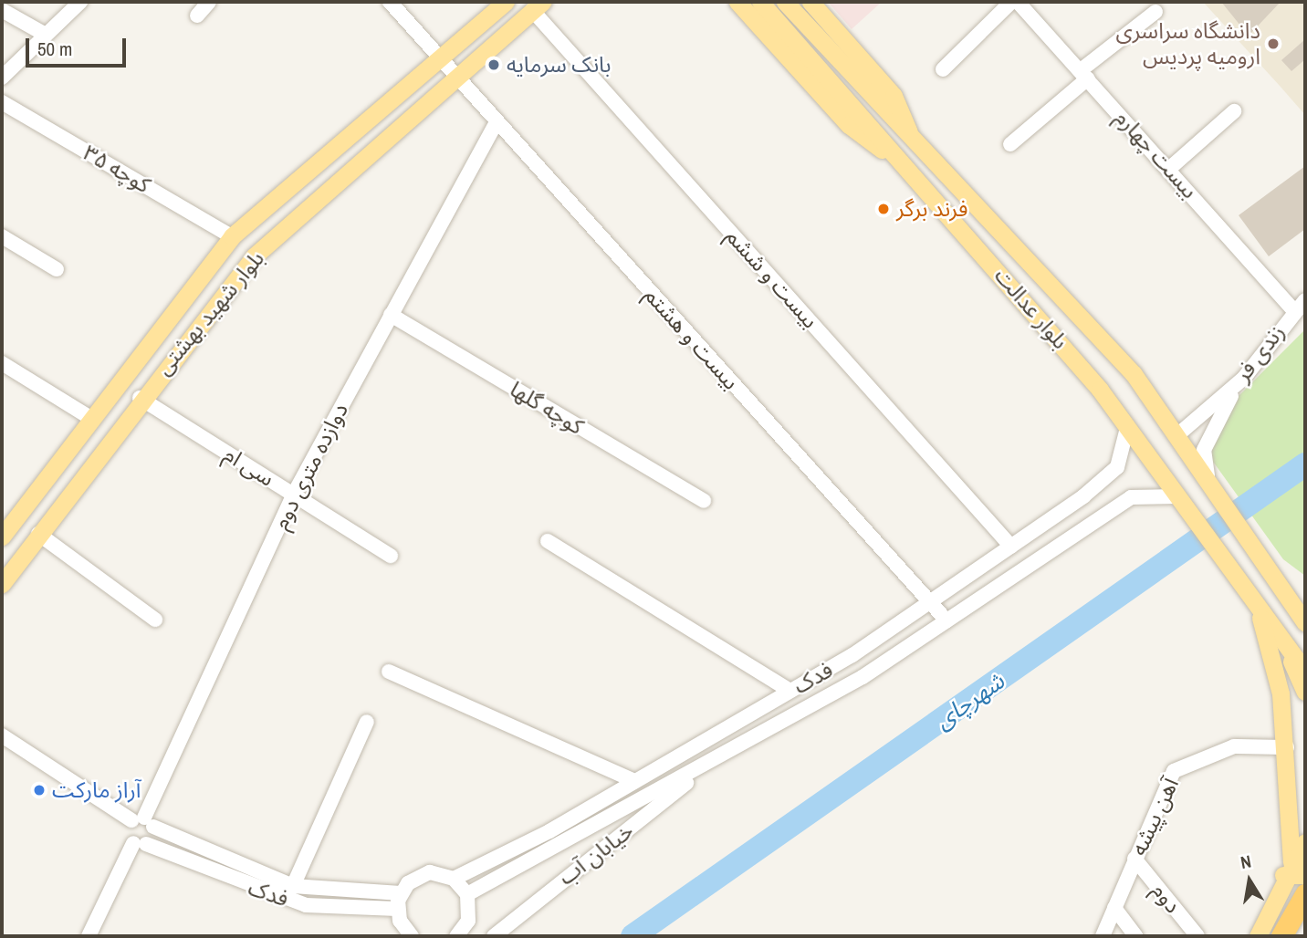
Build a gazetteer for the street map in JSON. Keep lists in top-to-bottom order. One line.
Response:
{"streets":{"main road":["بلوار عدالت","بلوار شهید بهشتی"],"street":["بیست چهارم","کوچه ۳۵","بیست و ششم","بیست و هشتم","زندی فر","کوچه گلها","سی ام","دوازده متری دوم","فدک","آهن پیشه","خیابان آب","دوم"]},"crossings":[["بیست چهارم","زندی فر"],["کوچه ۳۵","بلوار شهید بهشتی"],["بیست و ششم","بلوار شهید بهشتی"],["بیست و ششم","فدک"],["بلوار عدالت","زندی فر"],["بلوار عدالت","فدک"],["بلوار شهید بهشتی","بیست و هشتم"],["بلوار شهید بهشتی","سی ام"],["بیست و هشتم","دوازده متری دوم"],["بیست و هشتم","فدک"],["کوچه گلها","دوازده متری دوم"],["سی ام","دوازده متری دوم"],["دوازده متری دوم","فدک"],["فدک","خیابان آب"],["آهن پیشه","دوم"]],"water":["شهرچای"],"places":["دانشگاه سراسری ارومیه پردیس","بانک سرمایه","فرند برگر","آراز مارکت"],"scale_bar":"50 m","north":"top"}
